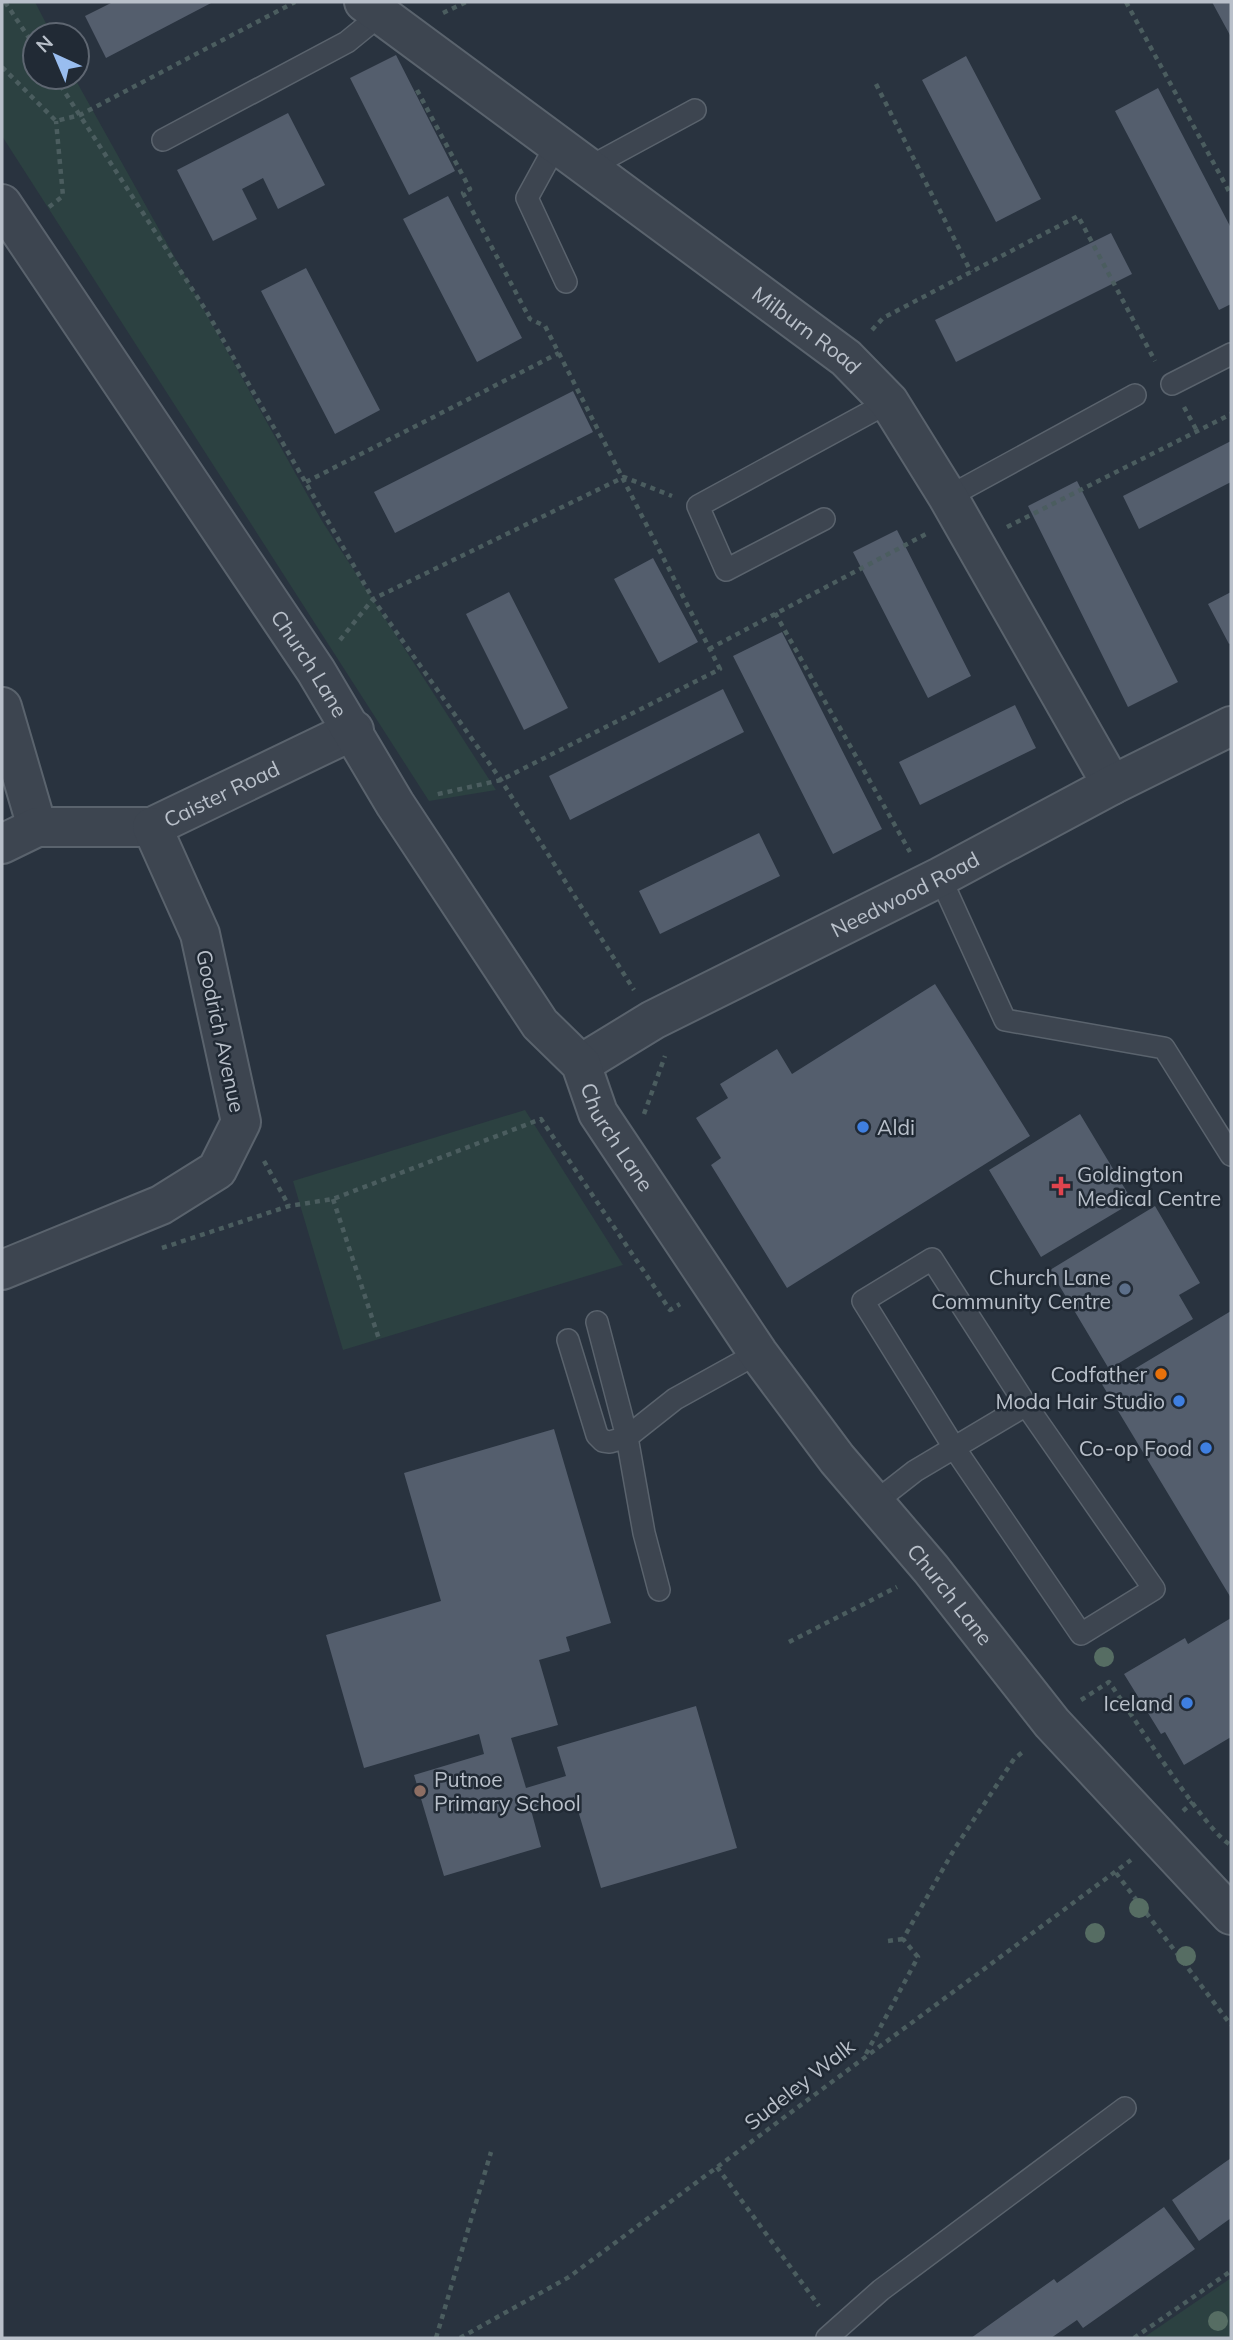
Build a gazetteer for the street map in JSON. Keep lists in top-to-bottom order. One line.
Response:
{"streets":{"street":["Milburn Road","Church Lane","Caister Road","Needwood Road","Goodrich Avenue"],"path":["Sudeley Walk"]},"crossings":[["Milburn Road","Needwood Road"],["Church Lane","Caister Road"],["Church Lane","Needwood Road"],["Caister Road","Goodrich Avenue"]],"places":{"other":["Aldi","Church Lane Community Centre","Codfather","Moda Hair Studio","Co-op Food","Iceland","Putnoe Primary School"],"health":["Goldington Medical Centre"]},"north":"top left"}
